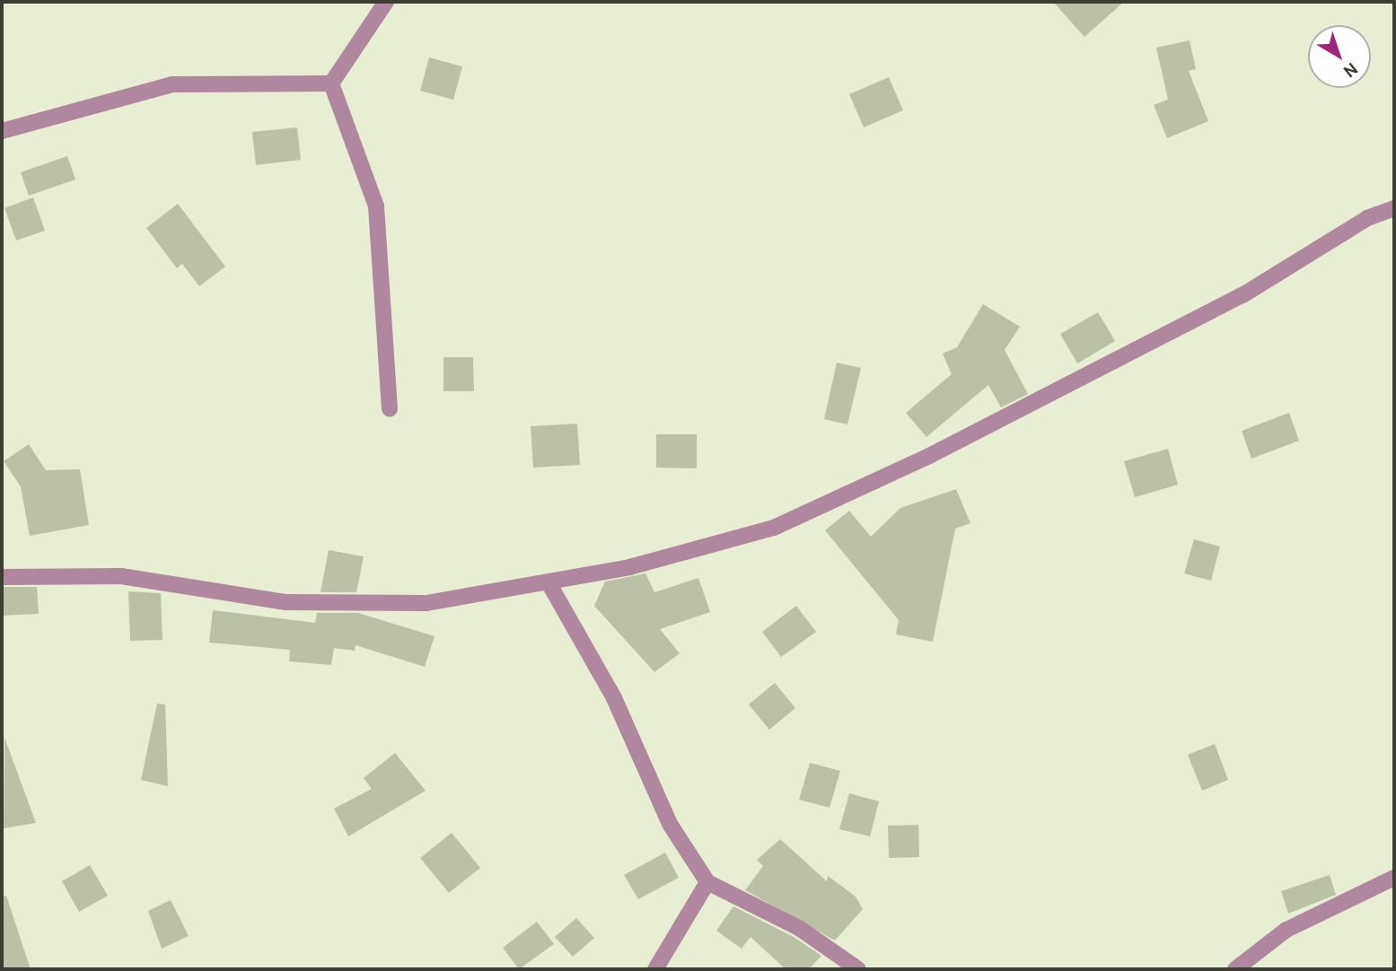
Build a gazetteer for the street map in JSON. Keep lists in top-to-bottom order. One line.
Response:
{"north":"bottom right"}
